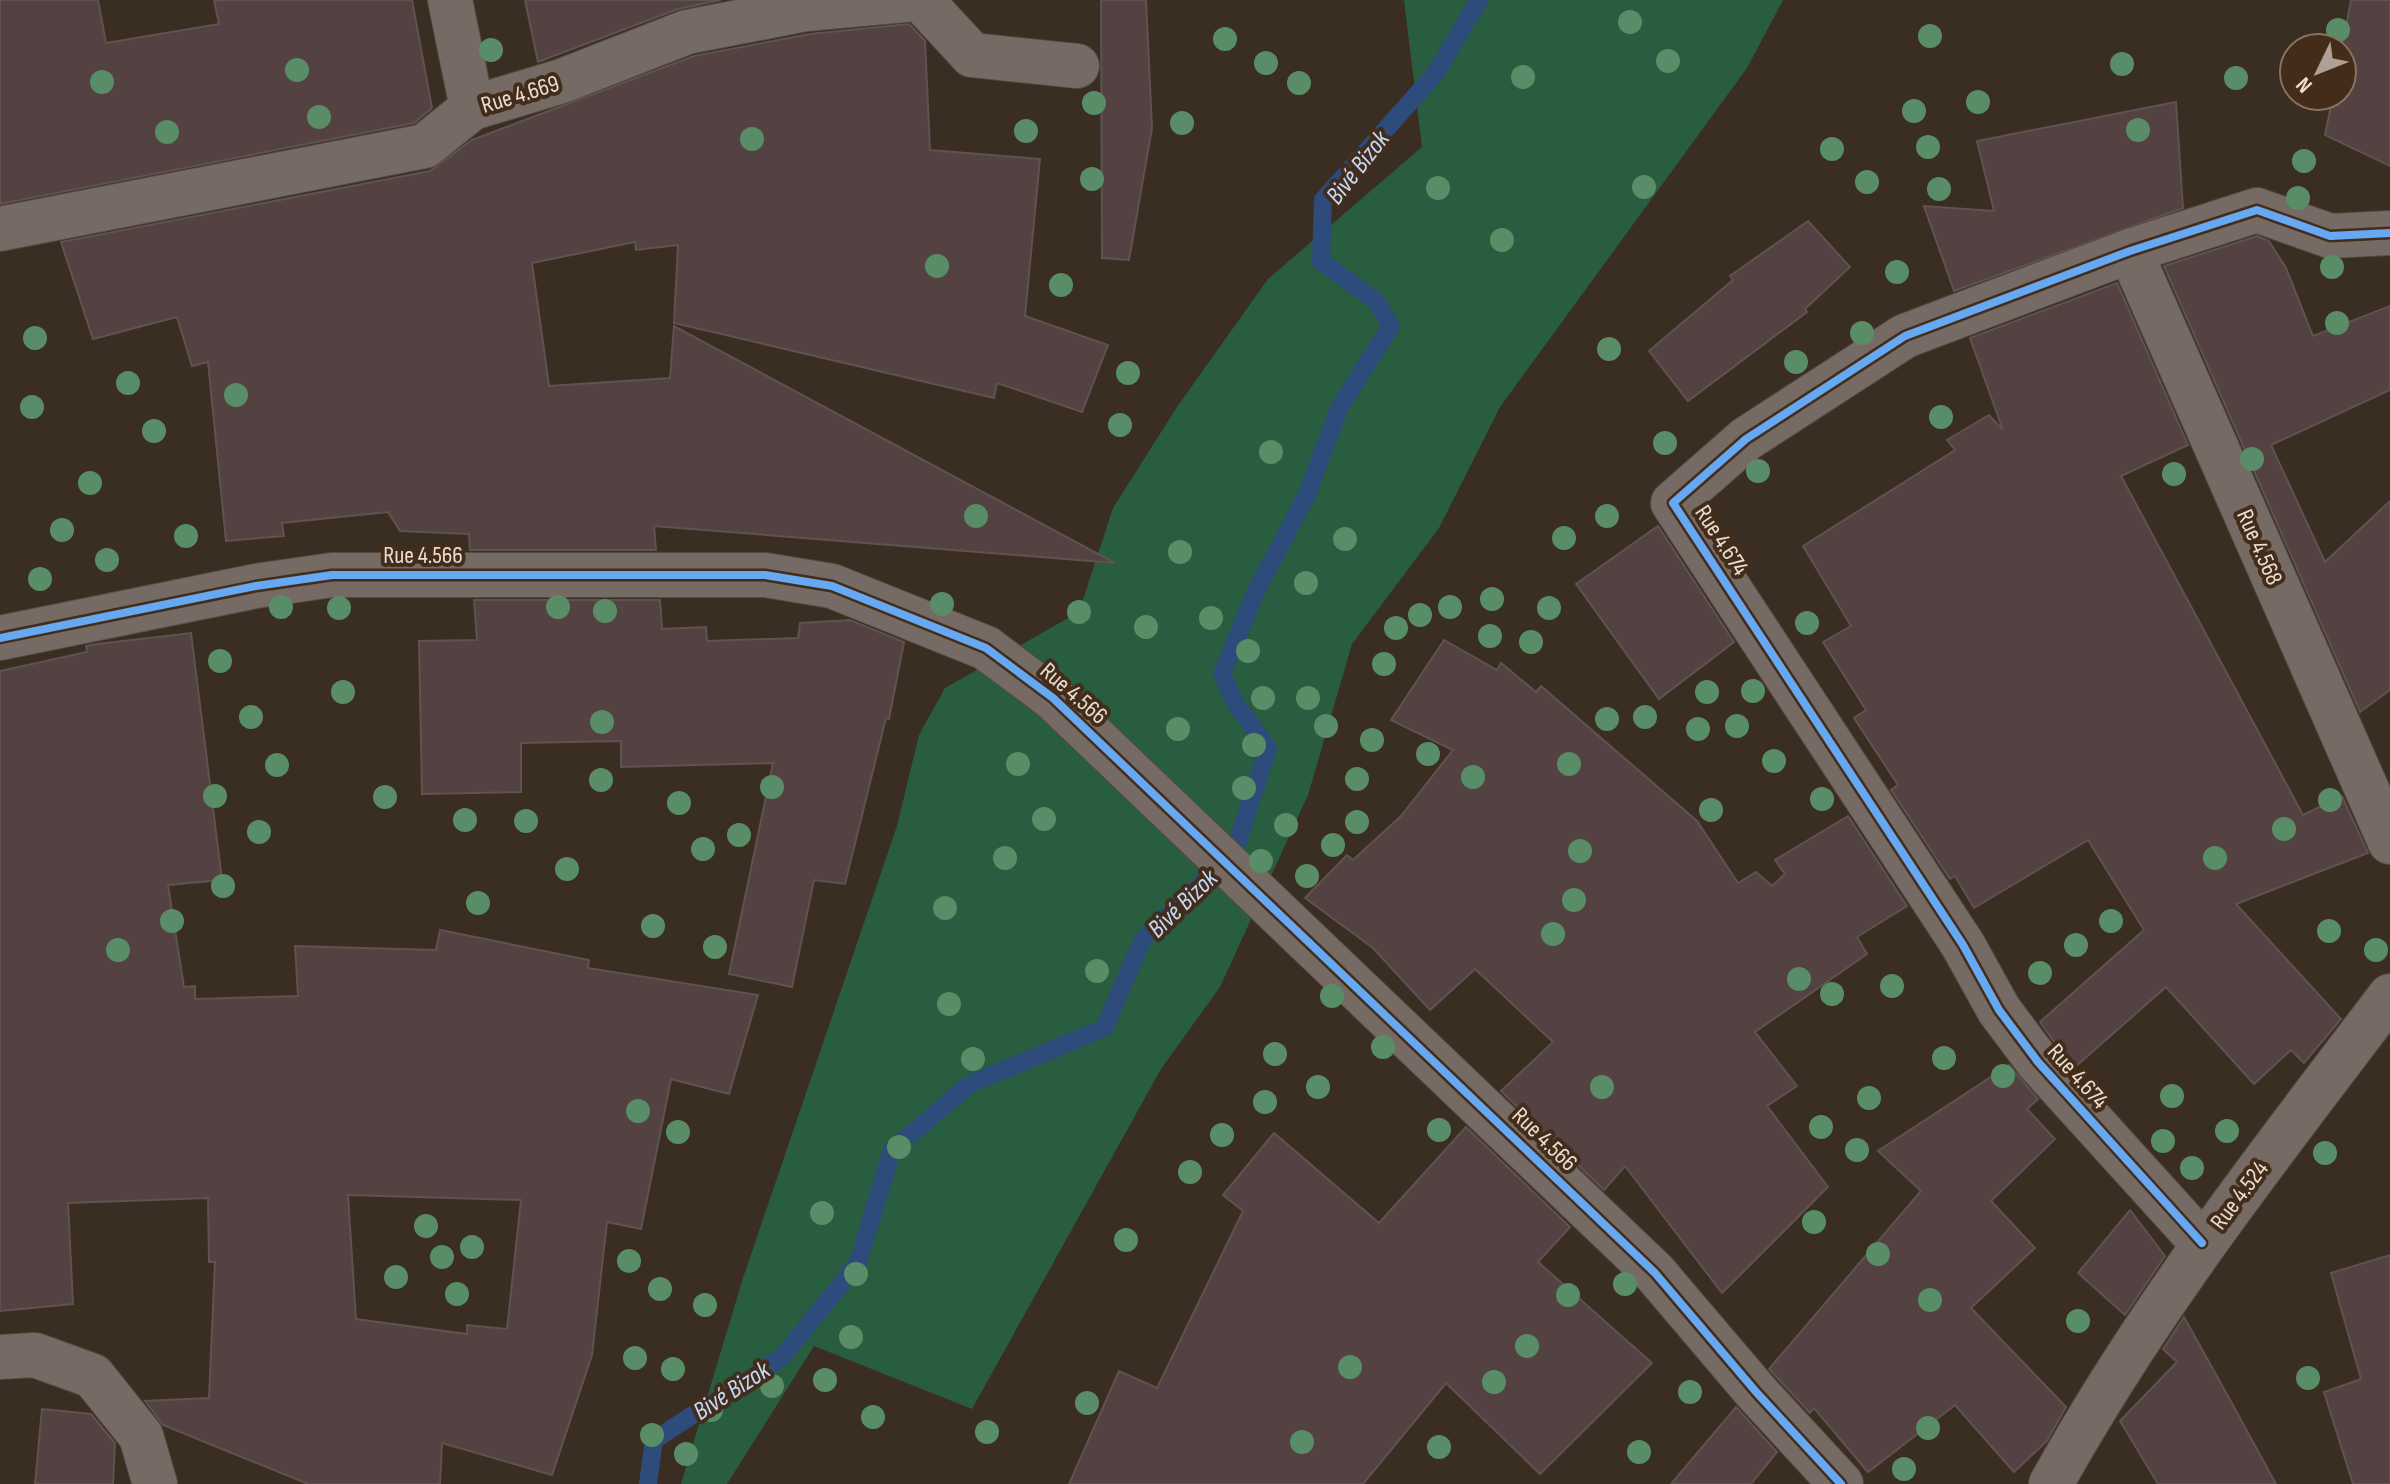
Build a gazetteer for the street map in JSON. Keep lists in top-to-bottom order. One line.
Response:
{"streets":{"street":["Rue 4.669","Rue 4.674","Rue 4.568","Rue 4.566","Rue 4.524"]},"crossings":[["Rue 4.674","Rue 4.568"],["Rue 4.674","Rue 4.524"]],"water":["Bivé Bizok"],"north":"bottom left"}
